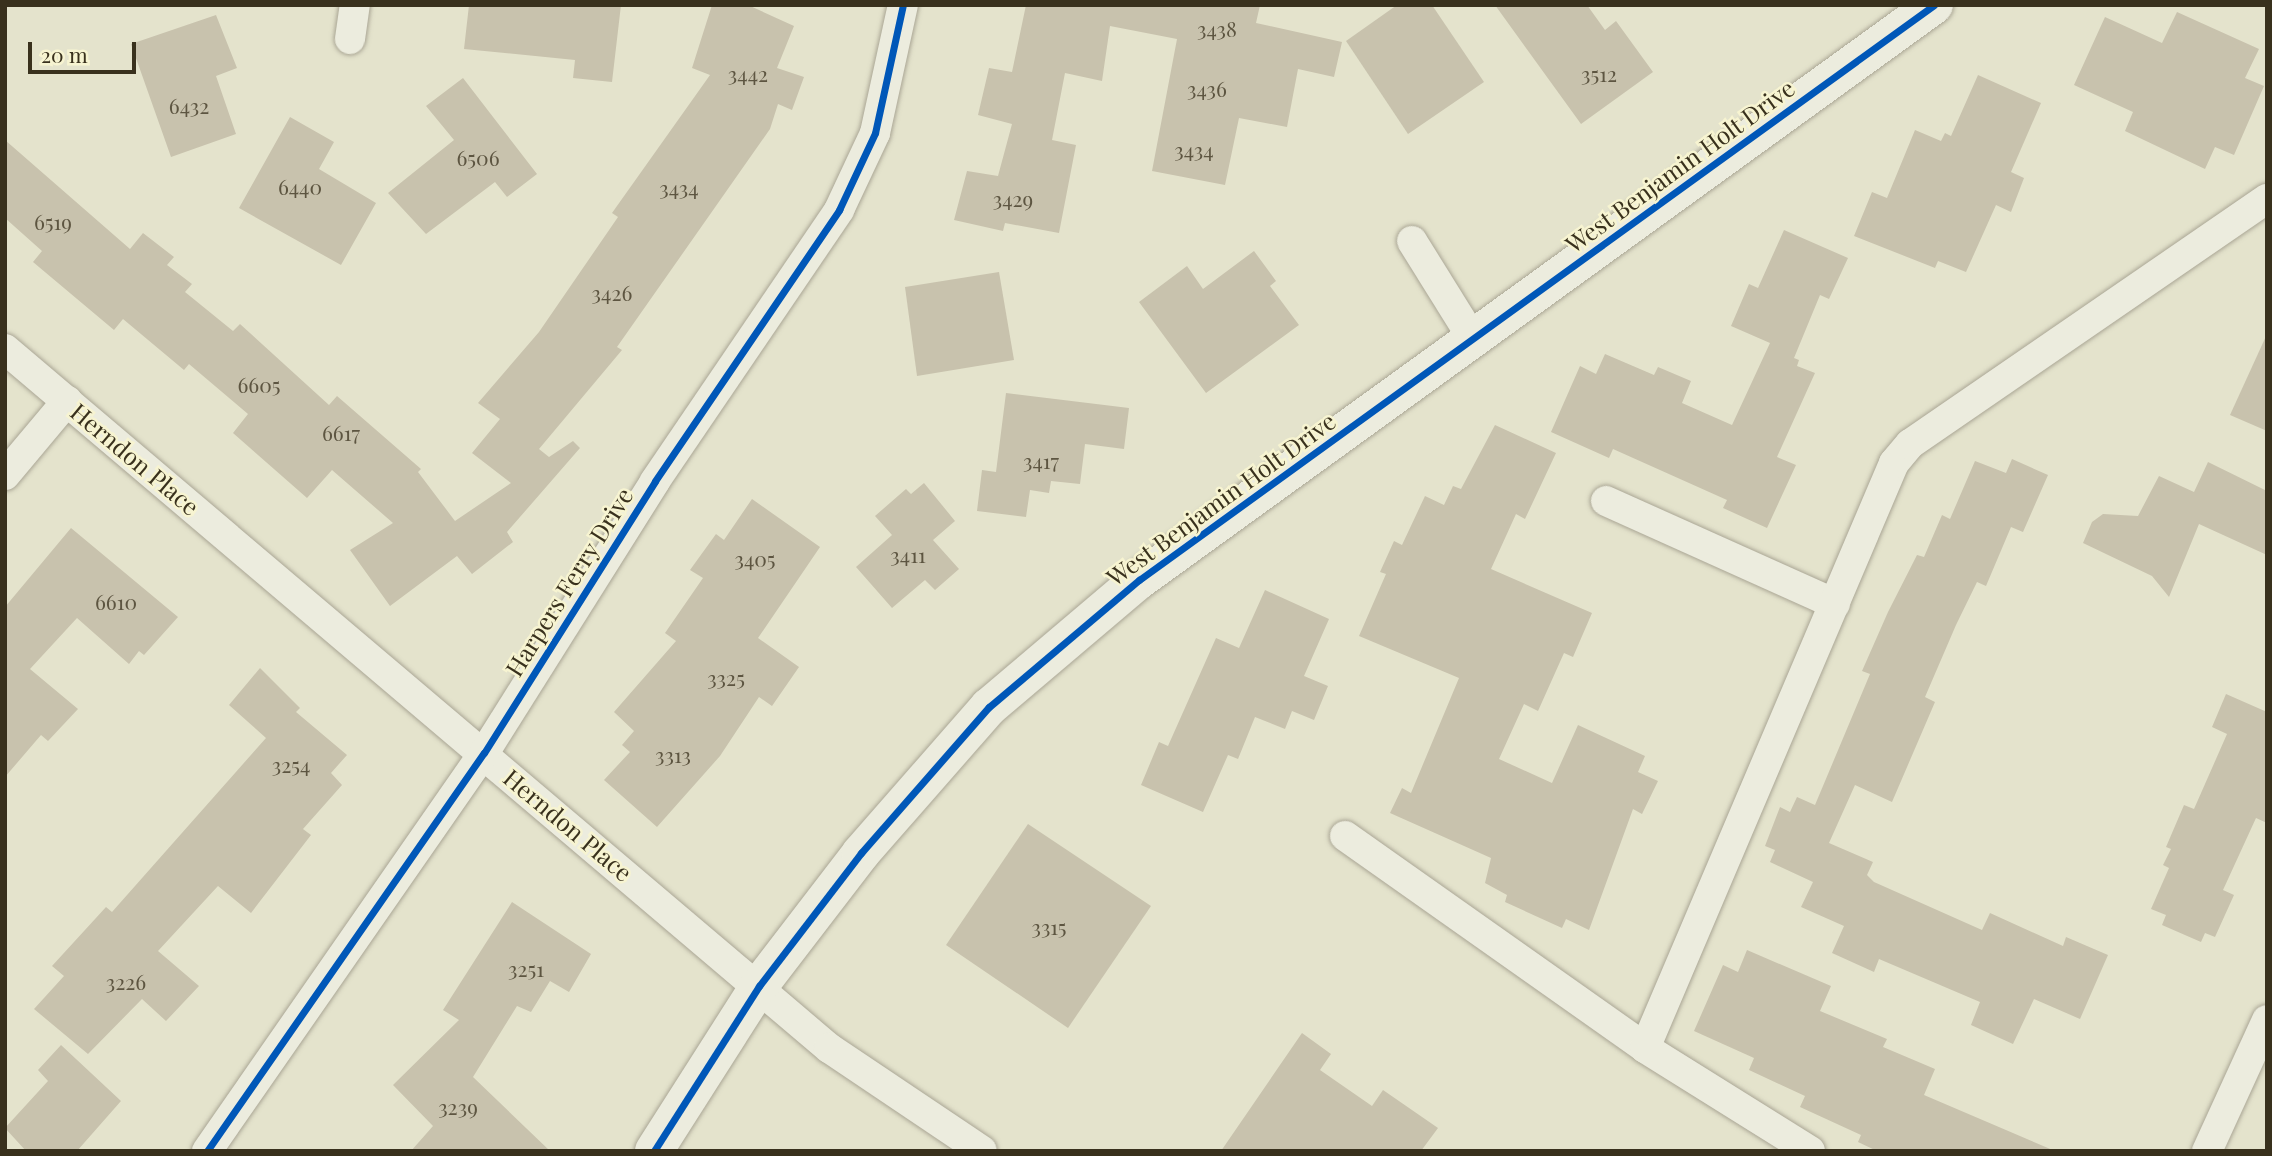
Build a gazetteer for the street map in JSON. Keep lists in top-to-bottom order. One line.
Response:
{"streets":{"main road":["West Benjamin Holt Drive"],"street":["Herndon Place","Harpers Ferry Drive"]},"crossings":[["West Benjamin Holt Drive","Herndon Place"],["Herndon Place","Harpers Ferry Drive"]],"house_numbers":["3438","3442","3512","3436","6432","3434","6506","6440","3434","3429","6519","3426","6605","6617","3417","3411","3405","6610","3325","3313","3254","3315","3251","3226","3239"],"scale_bar":"20 m"}
